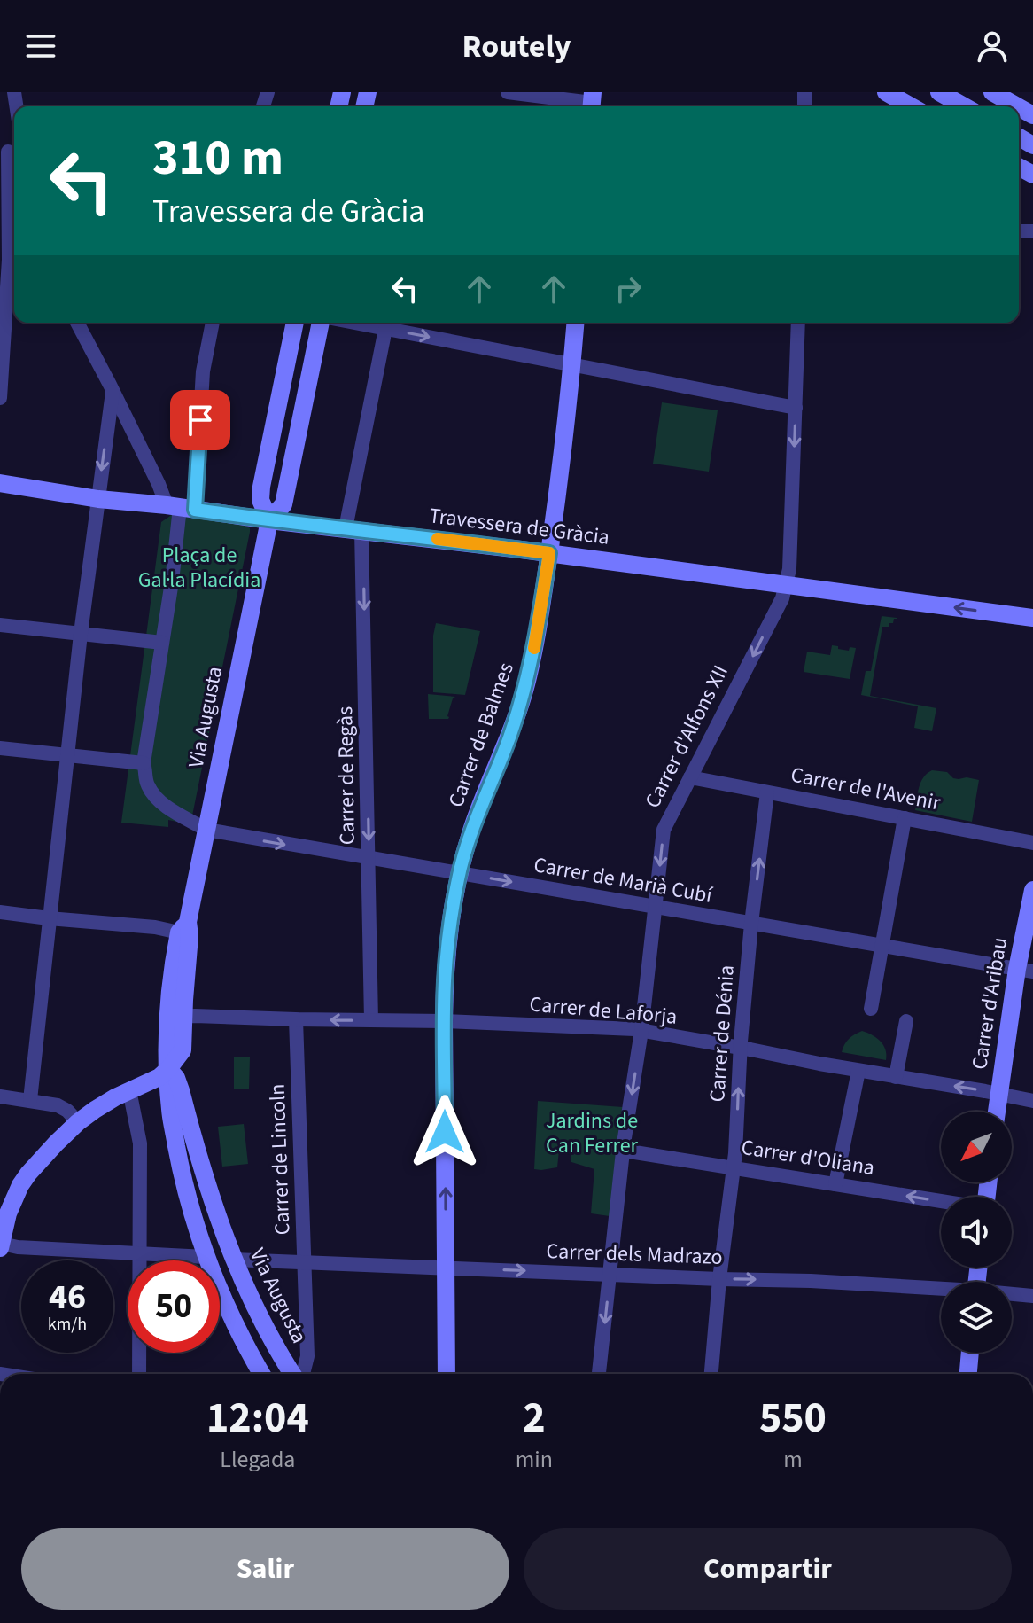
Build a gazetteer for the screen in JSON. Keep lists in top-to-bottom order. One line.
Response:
{"streets":{"main road":["Travessera de Gràcia","Via Augusta","Carrer de Balmes","Carrer d'Aribau"],"street":["Carrer d'Alfons XII","Carrer de Regàs","Carrer de l'Avenir","Carrer de Marià Cubí","Carrer de Laforja","Carrer de Dénia","Carrer d'Oliana","Carrer de Lincoln","Carrer dels Madrazo"]},"crossings":[["Travessera de Gràcia","Via Augusta"],["Travessera de Gràcia","Carrer de Balmes"],["Travessera de Gràcia","Carrer d'Alfons XII"],["Travessera de Gràcia","Carrer de Regàs"],["Via Augusta","Carrer de Marià Cubí"],["Via Augusta","Carrer de Laforja"],["Via Augusta","Carrer dels Madrazo"],["Carrer de Balmes","Carrer de Marià Cubí"],["Carrer de Balmes","Carrer de Laforja"],["Carrer de Balmes","Carrer dels Madrazo"],["Carrer d'Alfons XII","Carrer de l'Avenir"],["Carrer d'Alfons XII","Carrer de Marià Cubí"],["Carrer d'Alfons XII","Carrer de Laforja"],["Carrer d'Alfons XII","Carrer d'Oliana"],["Carrer d'Alfons XII","Carrer dels Madrazo"],["Carrer de Regàs","Carrer de Marià Cubí"],["Carrer de Regàs","Carrer de Laforja"],["Carrer de l'Avenir","Carrer de Dénia"],["Carrer de Marià Cubí","Carrer d'Aribau"],["Carrer de Marià Cubí","Carrer de Dénia"],["Carrer d'Aribau","Carrer de Laforja"],["Carrer de Laforja","Carrer de Dénia"],["Carrer de Laforja","Carrer de Lincoln"],["Carrer de Dénia","Carrer d'Oliana"],["Carrer de Dénia","Carrer dels Madrazo"],["Carrer de Lincoln","Carrer dels Madrazo"]],"one_way":["Carrer d'Alfons XII","Carrer de Regàs","Carrer de Marià Cubí","Carrer dels Madrazo"],"parks":["Plaça de Gal·la Placídia","Jardins de Can Ferrer"],"north":"bottom left","page":{"header":"Routely","turn":["310 m","Travessera de Gràcia"],"speed":"46 km/h","limit":"50","eta":["12:04","Llegada","2","min","550","m"],"buttons":["Salir","Compartir"]}}
